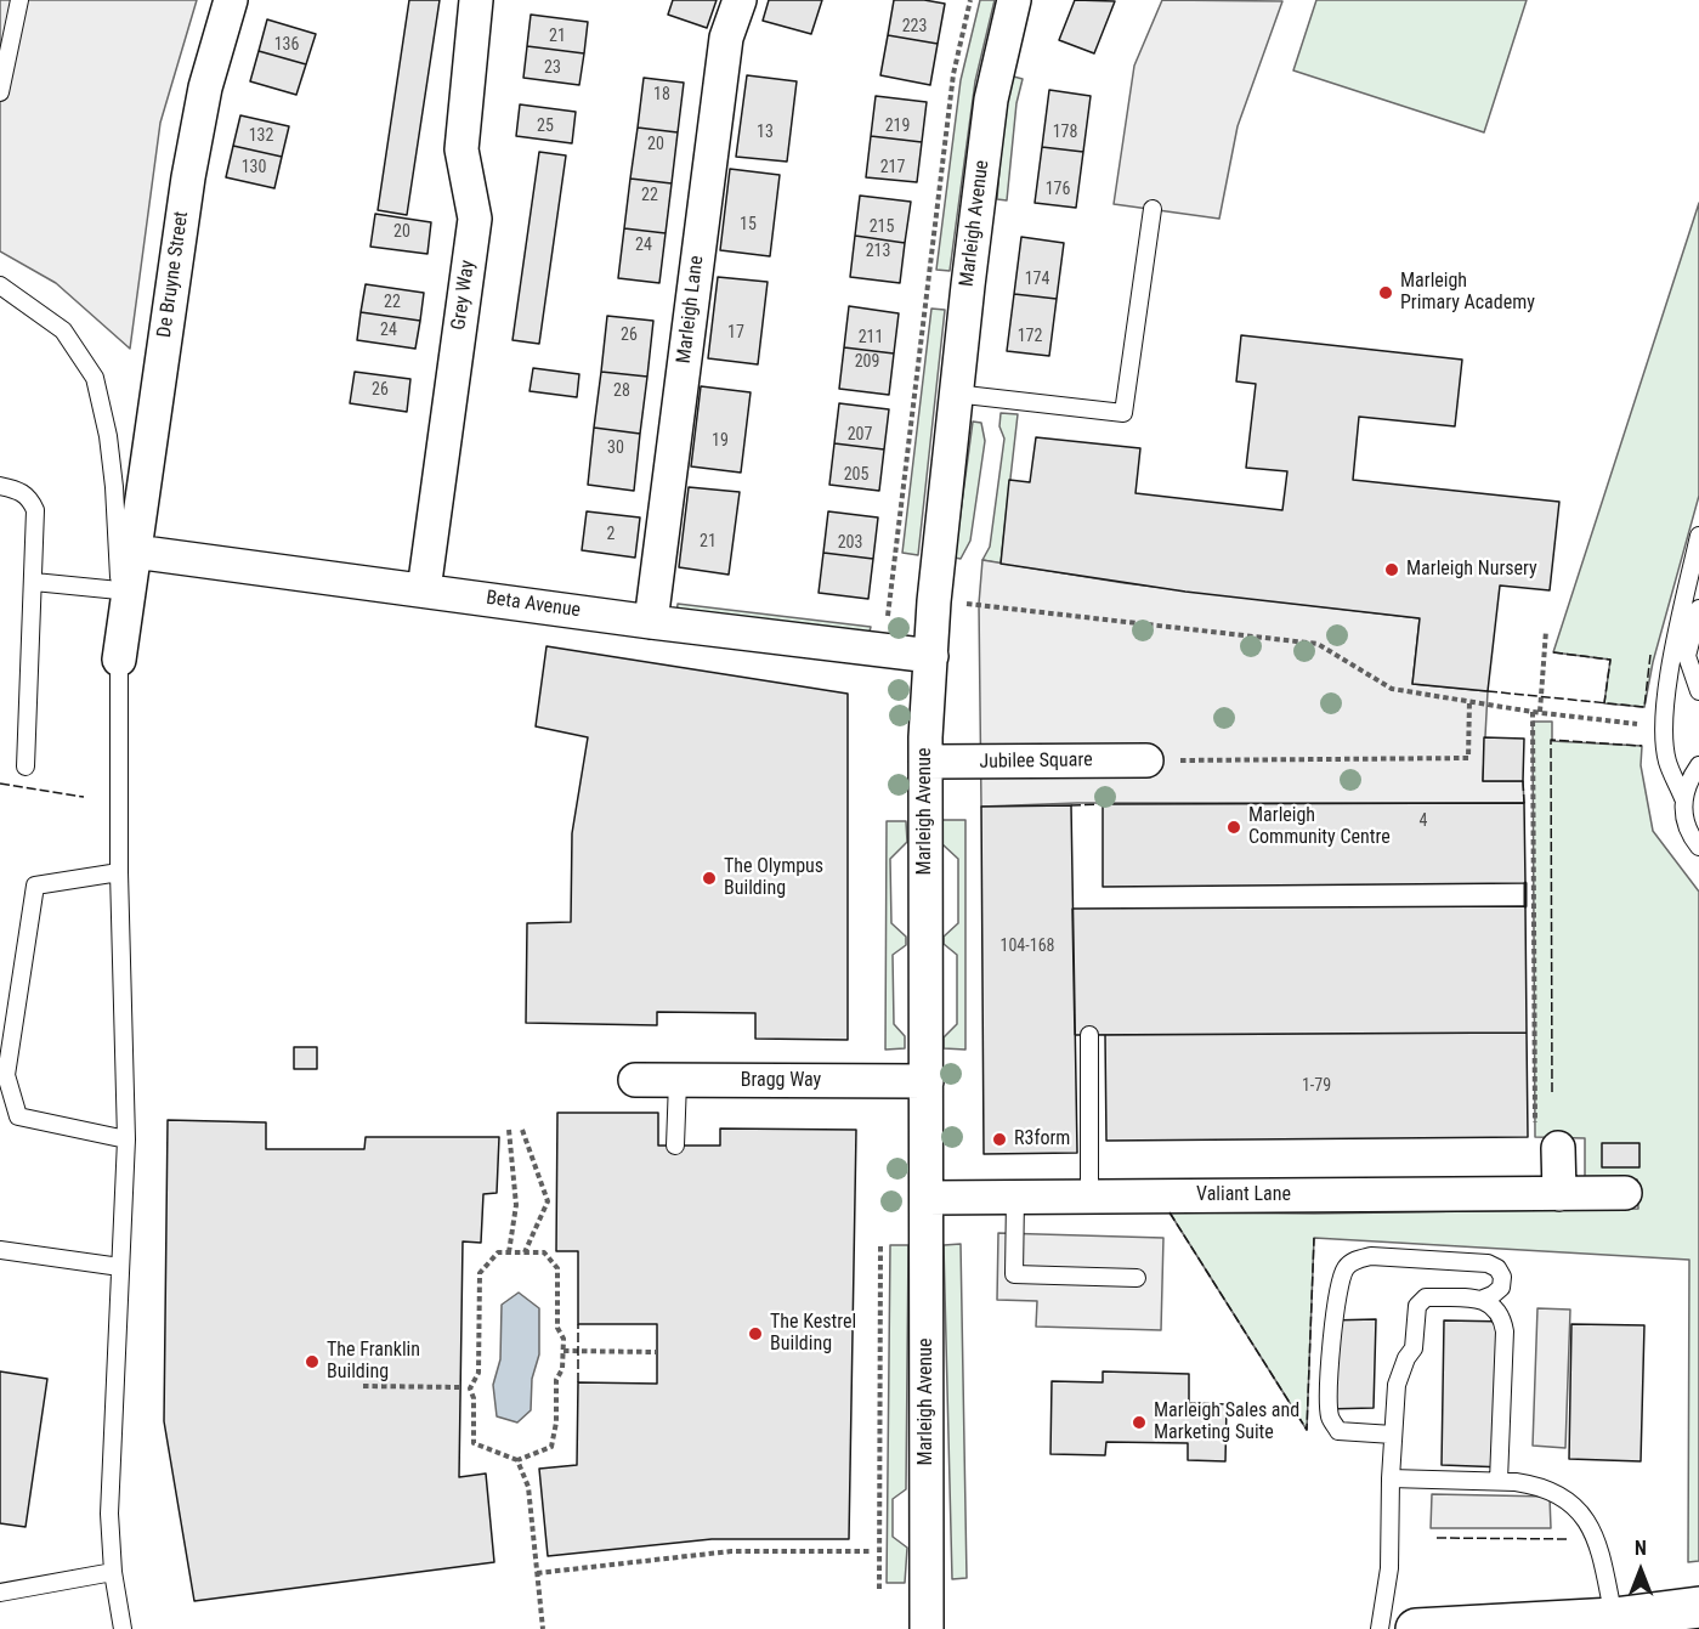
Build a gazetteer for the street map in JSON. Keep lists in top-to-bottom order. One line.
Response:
{"streets":{"street":["Marleigh Avenue","De Bruyne Street","Grey Way","Marleigh Lane","Beta Avenue","Jubilee Square","Bragg Way","Valiant Lane"]},"crossings":[["Marleigh Avenue","Beta Avenue"],["Marleigh Avenue","Jubilee Square"],["Marleigh Avenue","Bragg Way"],["Marleigh Avenue","Valiant Lane"],["De Bruyne Street","Beta Avenue"],["Grey Way","Beta Avenue"],["Marleigh Lane","Beta Avenue"]],"places":["Marleigh Primary Academy","Marleigh Nursery","Marleigh Community Centre","The Olympus Building","R3form","The Kestrel Building","The Franklin Building","Marleigh Sales and Marketing Suite"],"house_numbers":["223","21","136","23","18","25","219","13","178","132","20","130","217","176","22","15","215","20","24","213","174","22","24","17","26","172","211","209","26","28","207","19","30","205","2","21","203","4","104-168","1-79"],"north":"top"}
